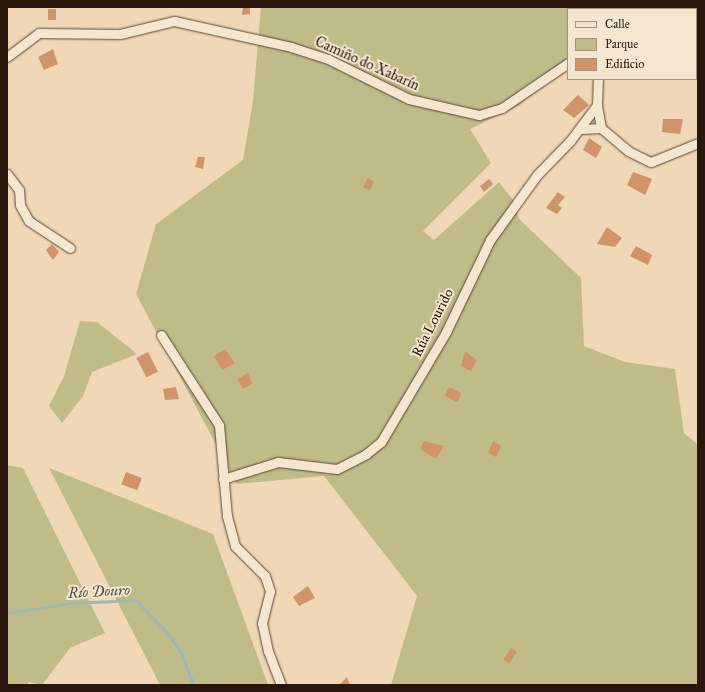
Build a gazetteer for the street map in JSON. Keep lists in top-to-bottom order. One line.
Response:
{"streets":{"street":["Camiño do Xabarín","Rúa Lourido"]},"water":["Río Douro"],"legend":["Calle","Parque","Edificio"]}
